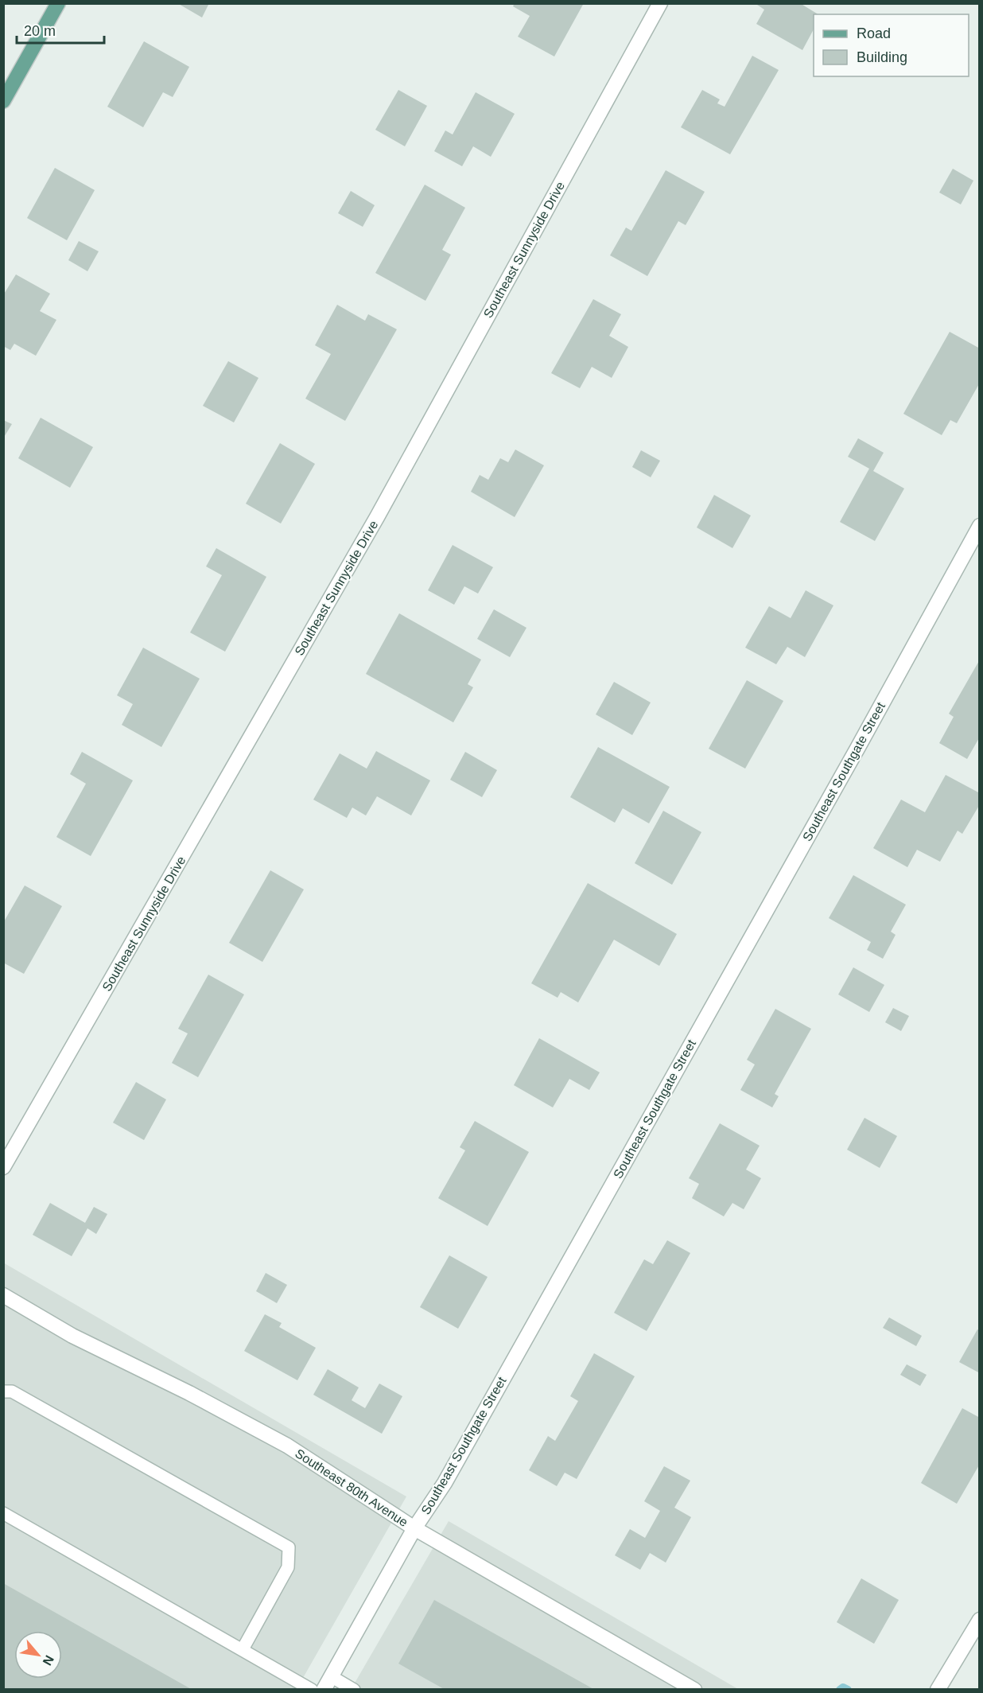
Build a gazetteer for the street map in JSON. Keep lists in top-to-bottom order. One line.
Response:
{"streets":{"street":["Southeast Sunnyside Drive","Southeast Southgate Street","Southeast 80th Avenue"]},"crossings":[["Southeast Southgate Street","Southeast 80th Avenue"]],"legend":["Road","Building"],"scale_bar":"20 m","north":"bottom right"}
